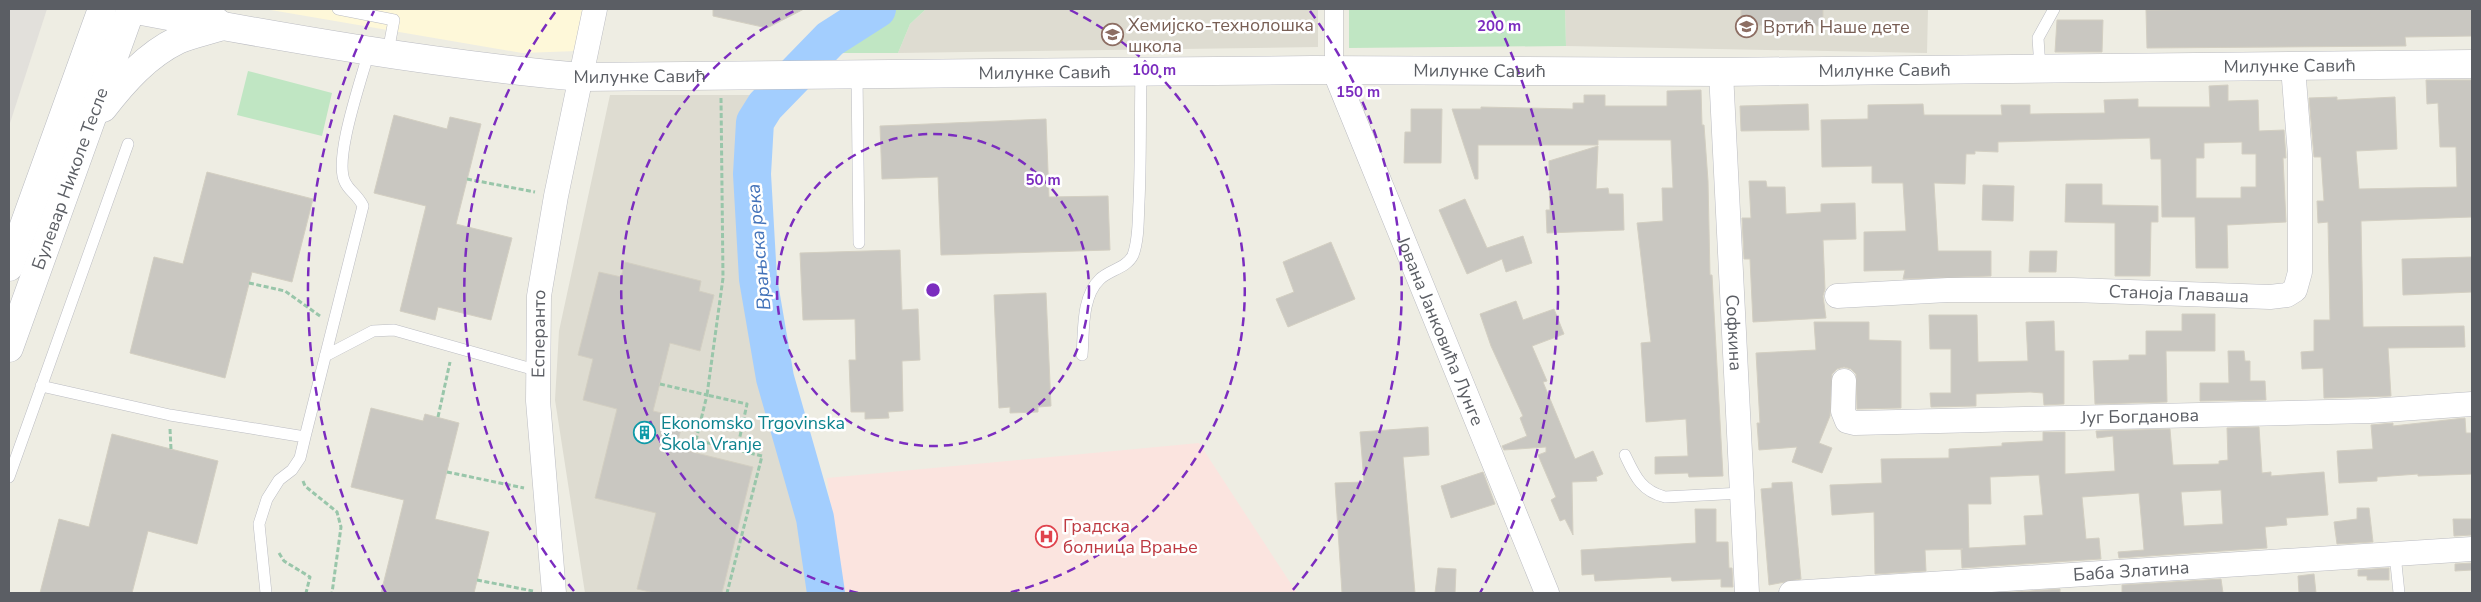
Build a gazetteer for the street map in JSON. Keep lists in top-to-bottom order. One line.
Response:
{"streets":{"street":["Милунке Савић","Булевар Николе Тесле","Станоја Главаша","Јована Јанковића Лунге","Есперанто","Софкина","Југ Богданова","Баба Златина"]},"crossings":[["Милунке Савић","Булевар Николе Тесле"],["Милунке Савић","Станоја Главаша"],["Милунке Савић","Јована Јанковића Лунге"],["Милунке Савић","Есперанто"],["Милунке Савић","Софкина"]],"water":["Врањска река"],"places":{"school or university":["Вртић Наше дете","Хемијско-технолошка школа"],"building":["Ekonomsko Trgovinska Škola Vranje"],"hospital":["Градска болница Врање"]},"rings":["200 m","100 m","150 m","50 m"]}
